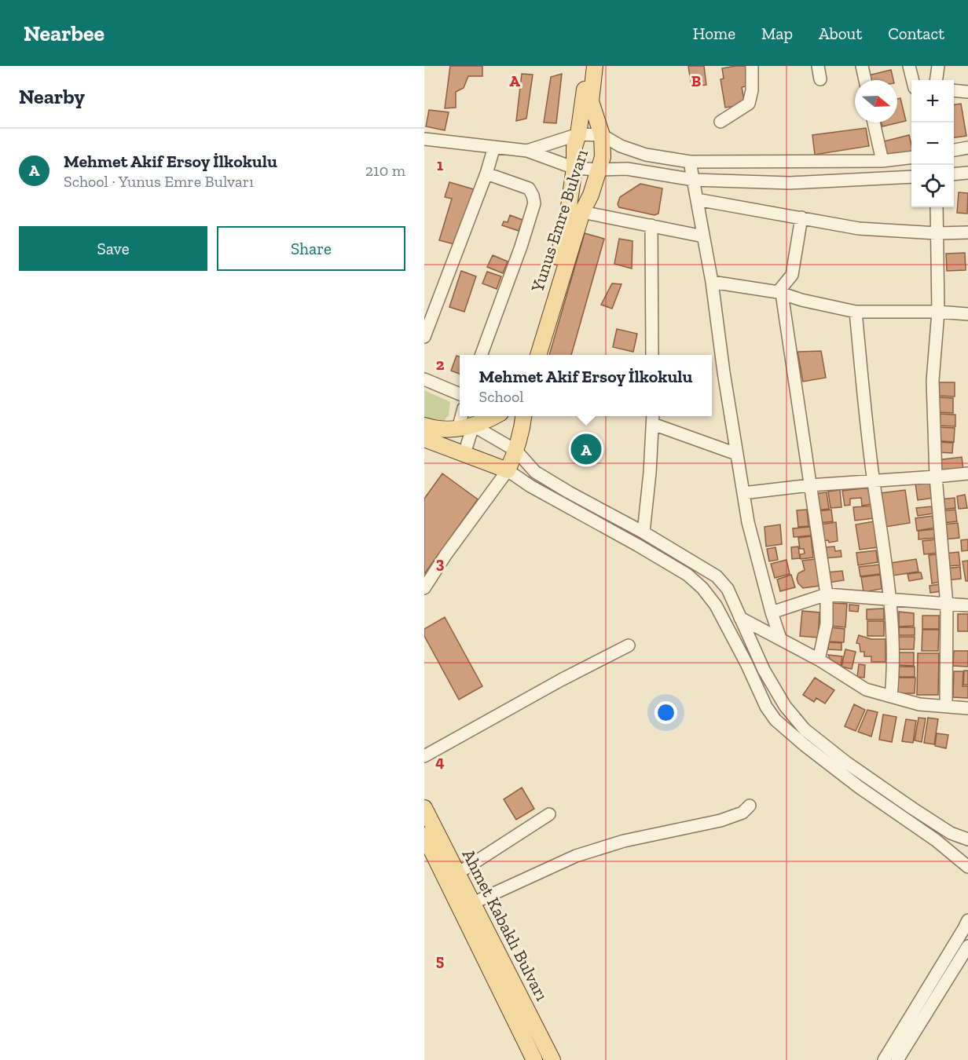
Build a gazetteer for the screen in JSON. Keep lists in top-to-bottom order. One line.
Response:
{"streets":{"main road":["Yunus Emre Bulvarı","Ahmet Kabaklı Bulvarı"]},"north":"right","page":{"header":"Nearbee","nav":["Home","Map","About","Contact"],"heading":"Nearby","map_buttons":["+","−"],"list":[{"mark":"A","name":"Mehmet Akif Ersoy İlkokulu","note":"School · Yunus Emre Bulvarı","value":"210 m"}],"buttons":["Save","Share"],"popup":["Mehmet Akif Ersoy İlkokulu","School"],"pins":"A"},"grid":{"columns":["A","B"],"rows":["1","2","3","4","5"]}}
